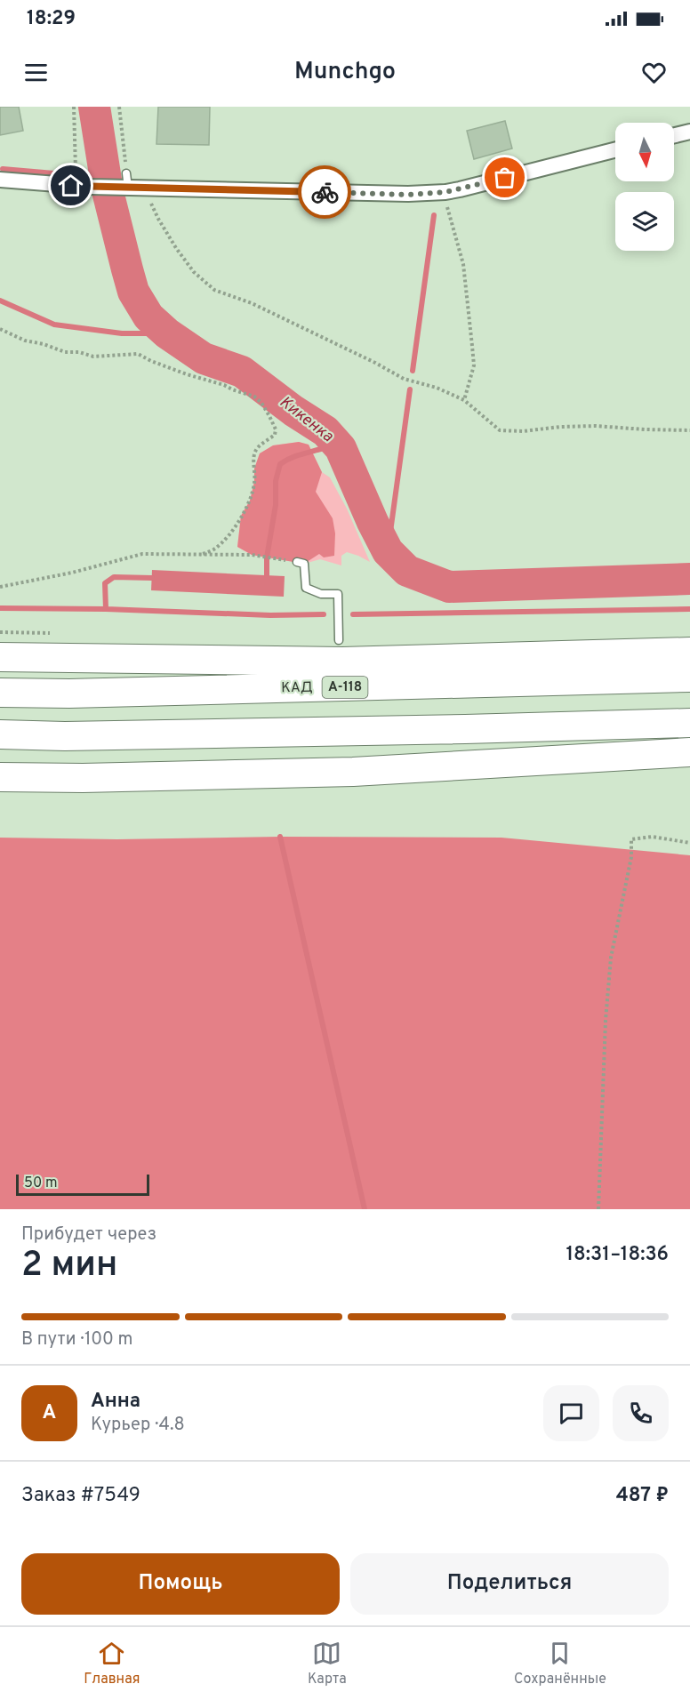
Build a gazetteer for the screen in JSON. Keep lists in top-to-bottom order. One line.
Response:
{"streets":{"highway":["А-118","КАД"]},"water":["Кикенка"],"scale_bar":"50 m","north":"bottom","page":{"status":"18:29","header":"Munchgo","scale":"50 m","heading":["2 мин","Прибудет через","18:31–18:36"],"panel":["Анна","Курьер · 4.8","Заказ #7549","487 ₽"],"bar":"В пути · 100 m","round":"А","buttons":["Помощь","Поделиться"],"tabs":["Главная","Карта","Сохранённые"]}}
